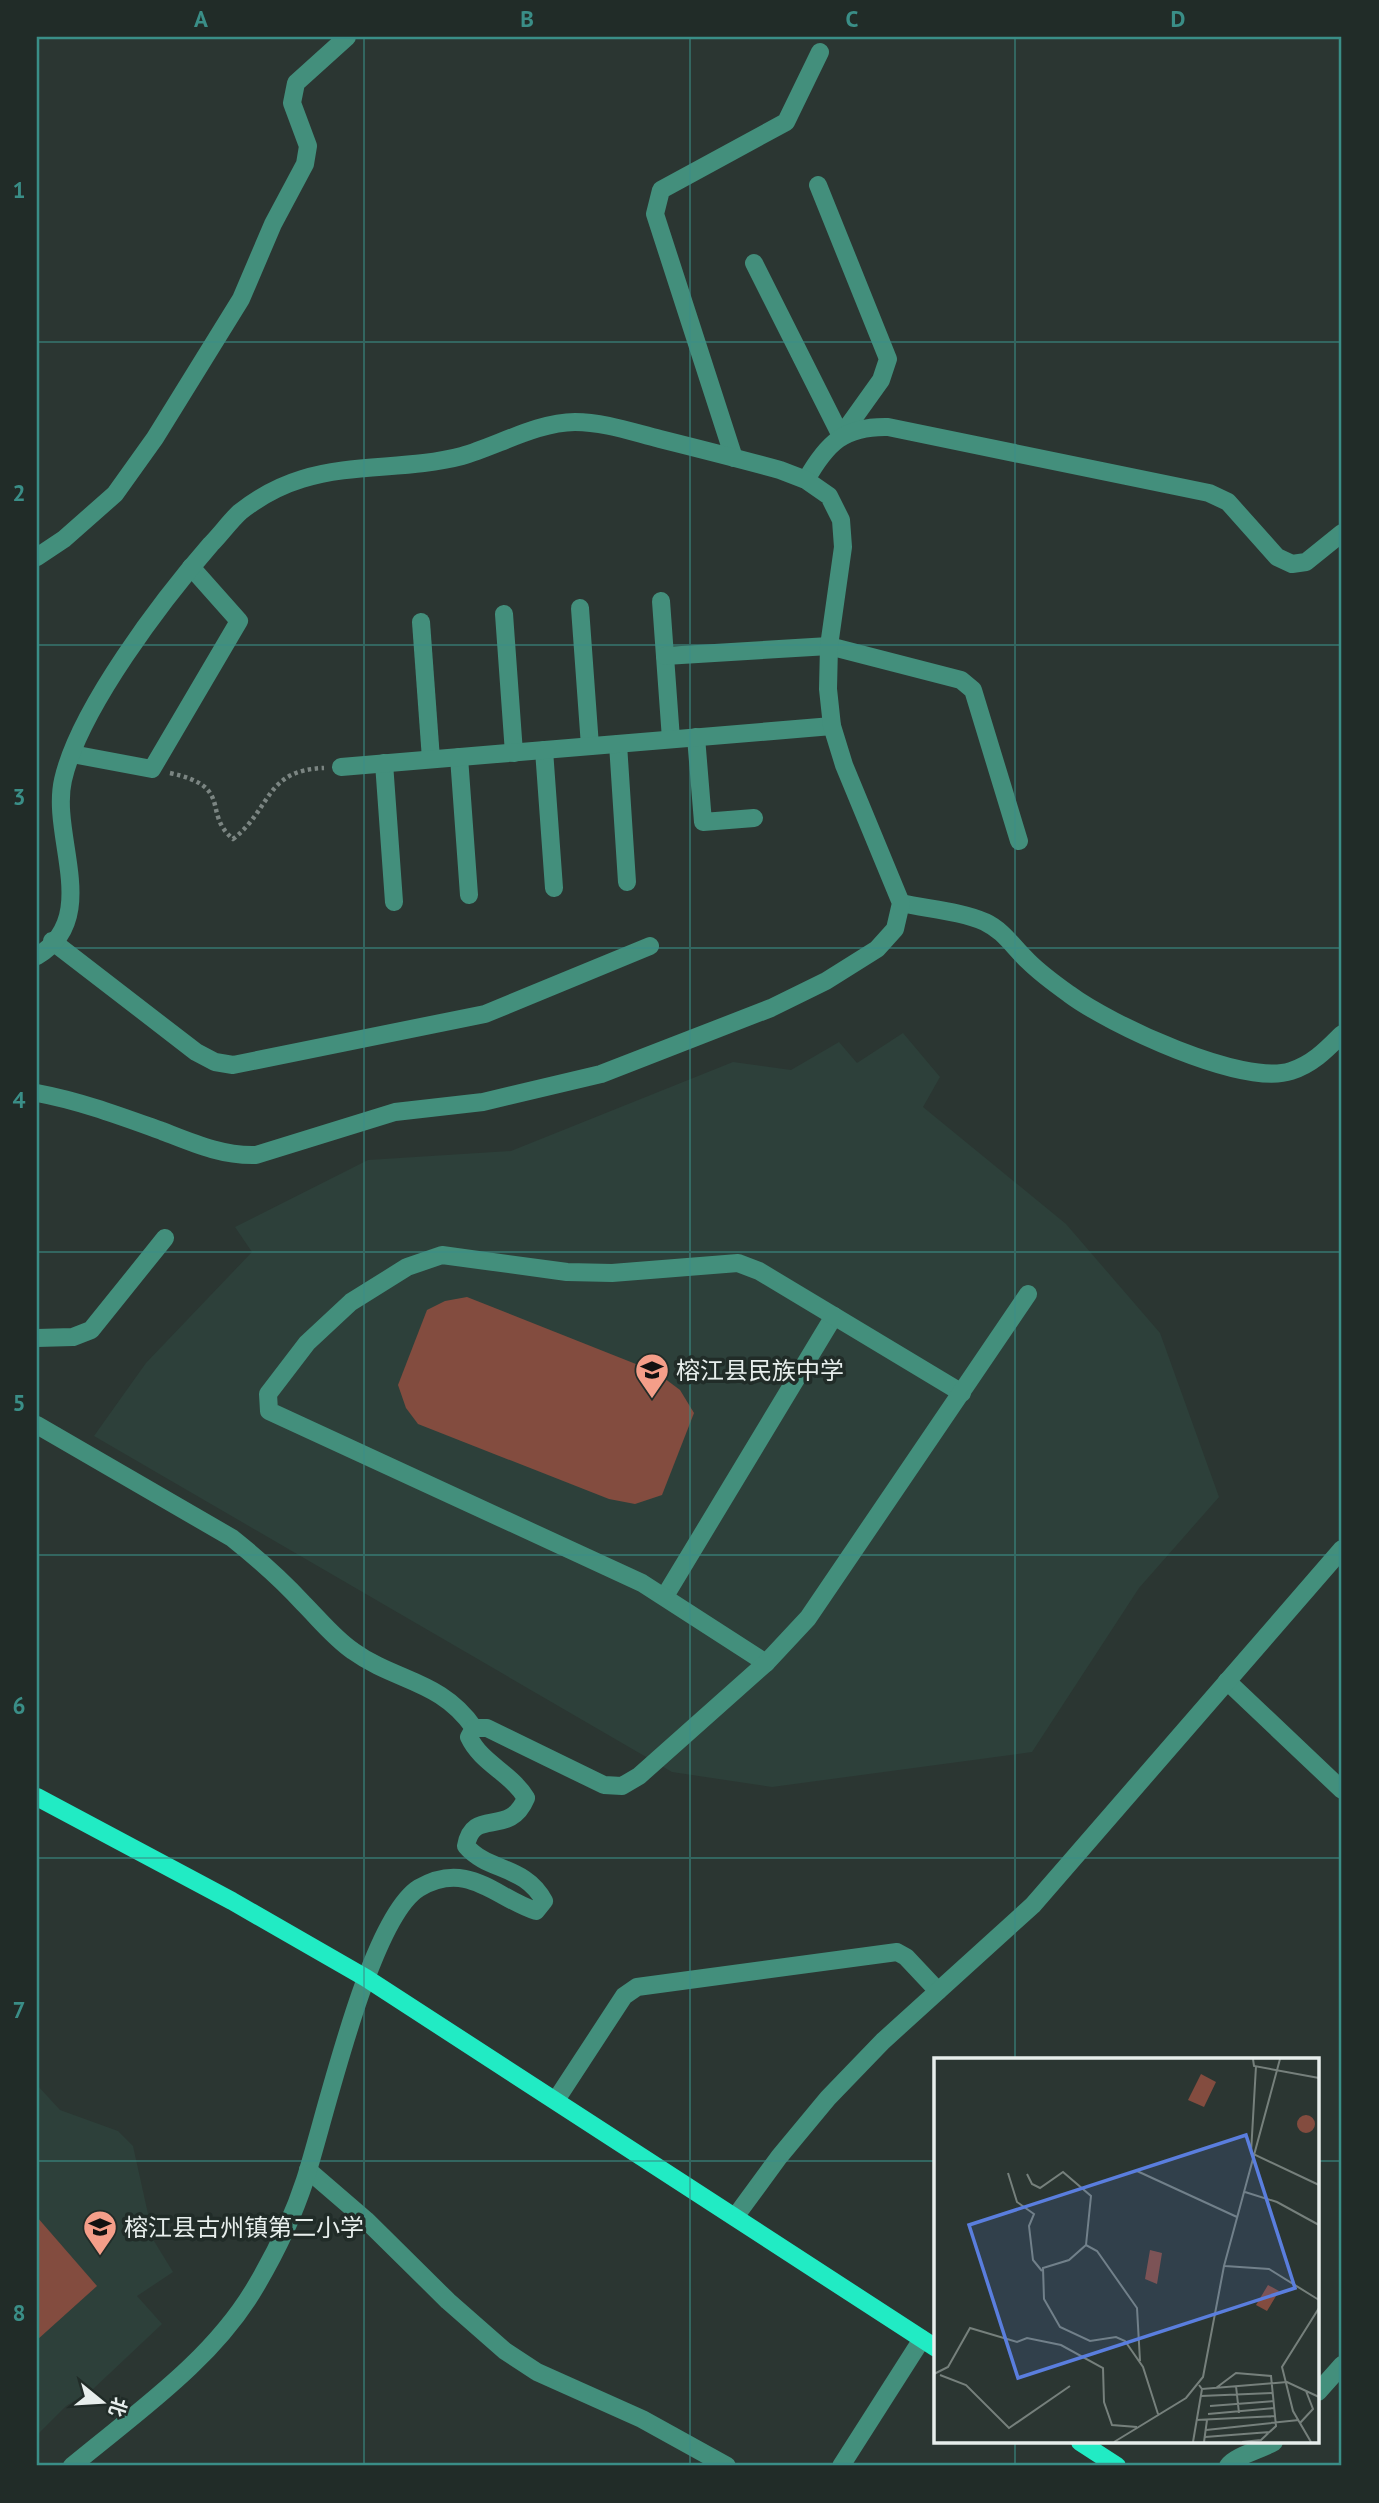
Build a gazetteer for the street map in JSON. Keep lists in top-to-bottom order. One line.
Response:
{"places":{"school or university":["榕江县民族中学","榕江县古州镇第二小学"]},"north":"right","grid":{"columns":["A","B","C","D"],"rows":["1","2","3","4","5","6","7","8"]}}
